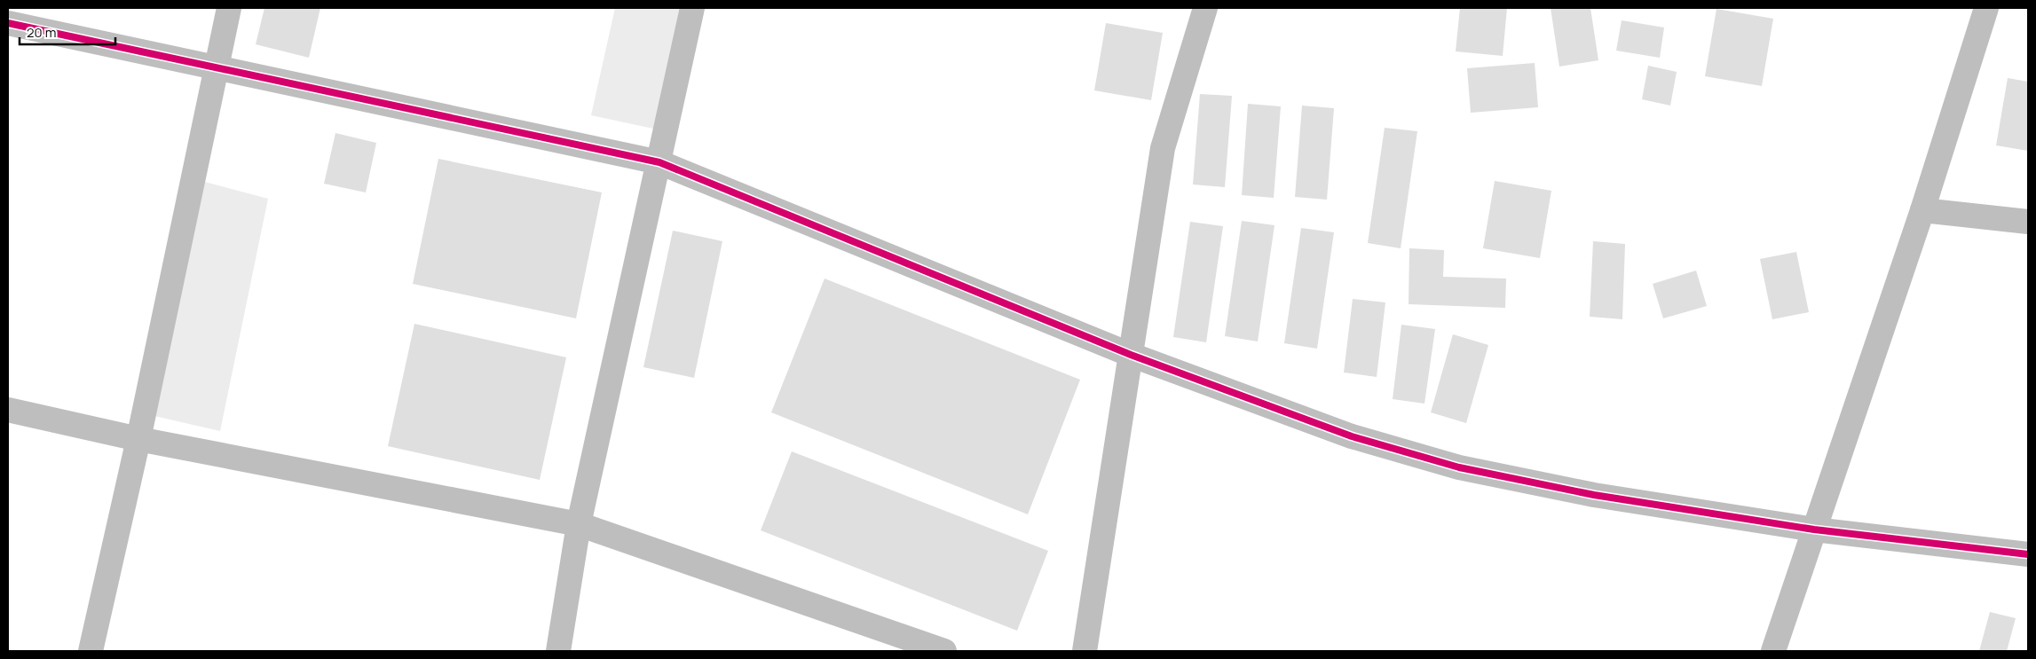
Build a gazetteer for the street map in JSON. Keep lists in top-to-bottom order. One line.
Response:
{"scale_bar":"20 m"}
